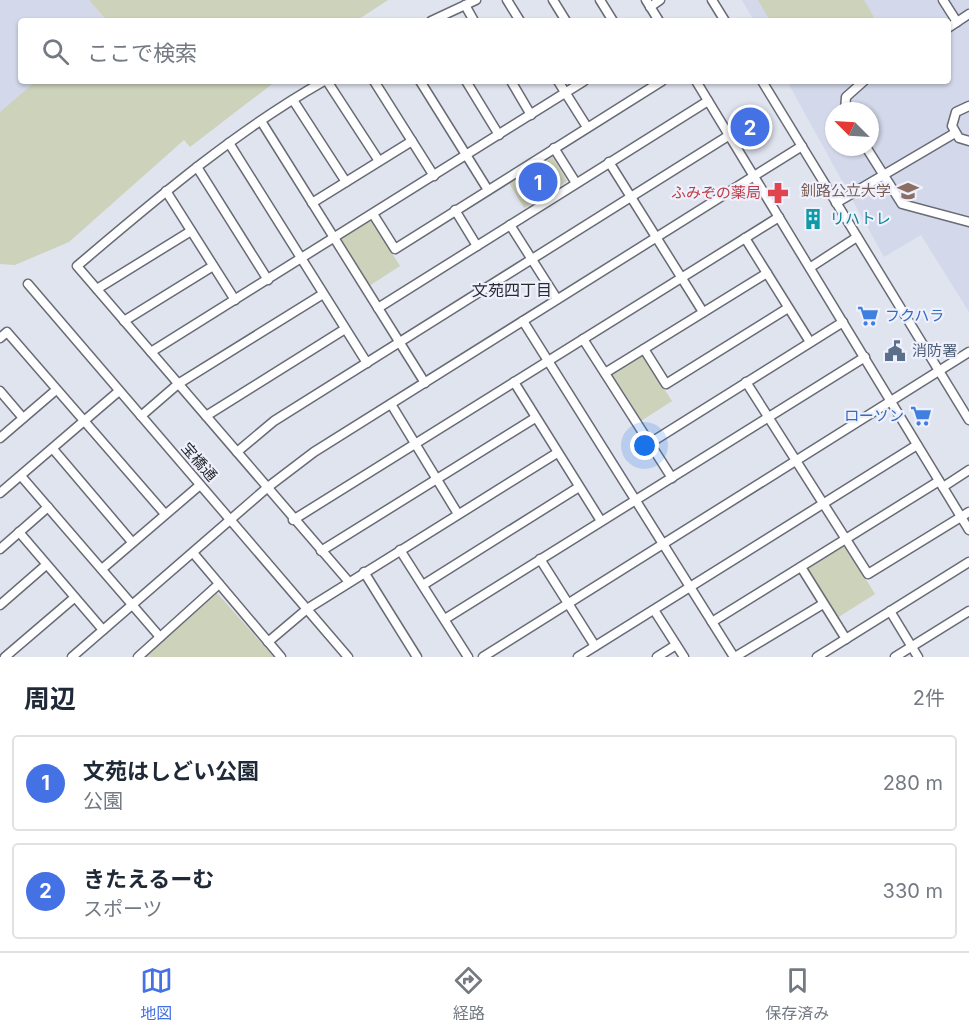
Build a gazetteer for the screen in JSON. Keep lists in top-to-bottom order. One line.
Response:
{"streets":{"street":["宝橋通"]},"districts":["文苑四丁目"],"places":{"school or university":["釧路公立大学"],"pharmacy":["ふみぞの薬局"],"building":["リハトレ"],"supermarket":["フクハラ","ローソン"],"public building":["消防署"]},"north":"top left","page":{"search":"ここで検索","pins":["2","1"],"heading":["周辺","2件"],"list":[{"mark":"1","name":"文苑はしどい公園","note":"公園","value":"280 m"},{"mark":"2","name":"きたえるーむ","note":"スポーツ","value":"330 m"}],"nav":["地図","経路","保存済み"]}}
